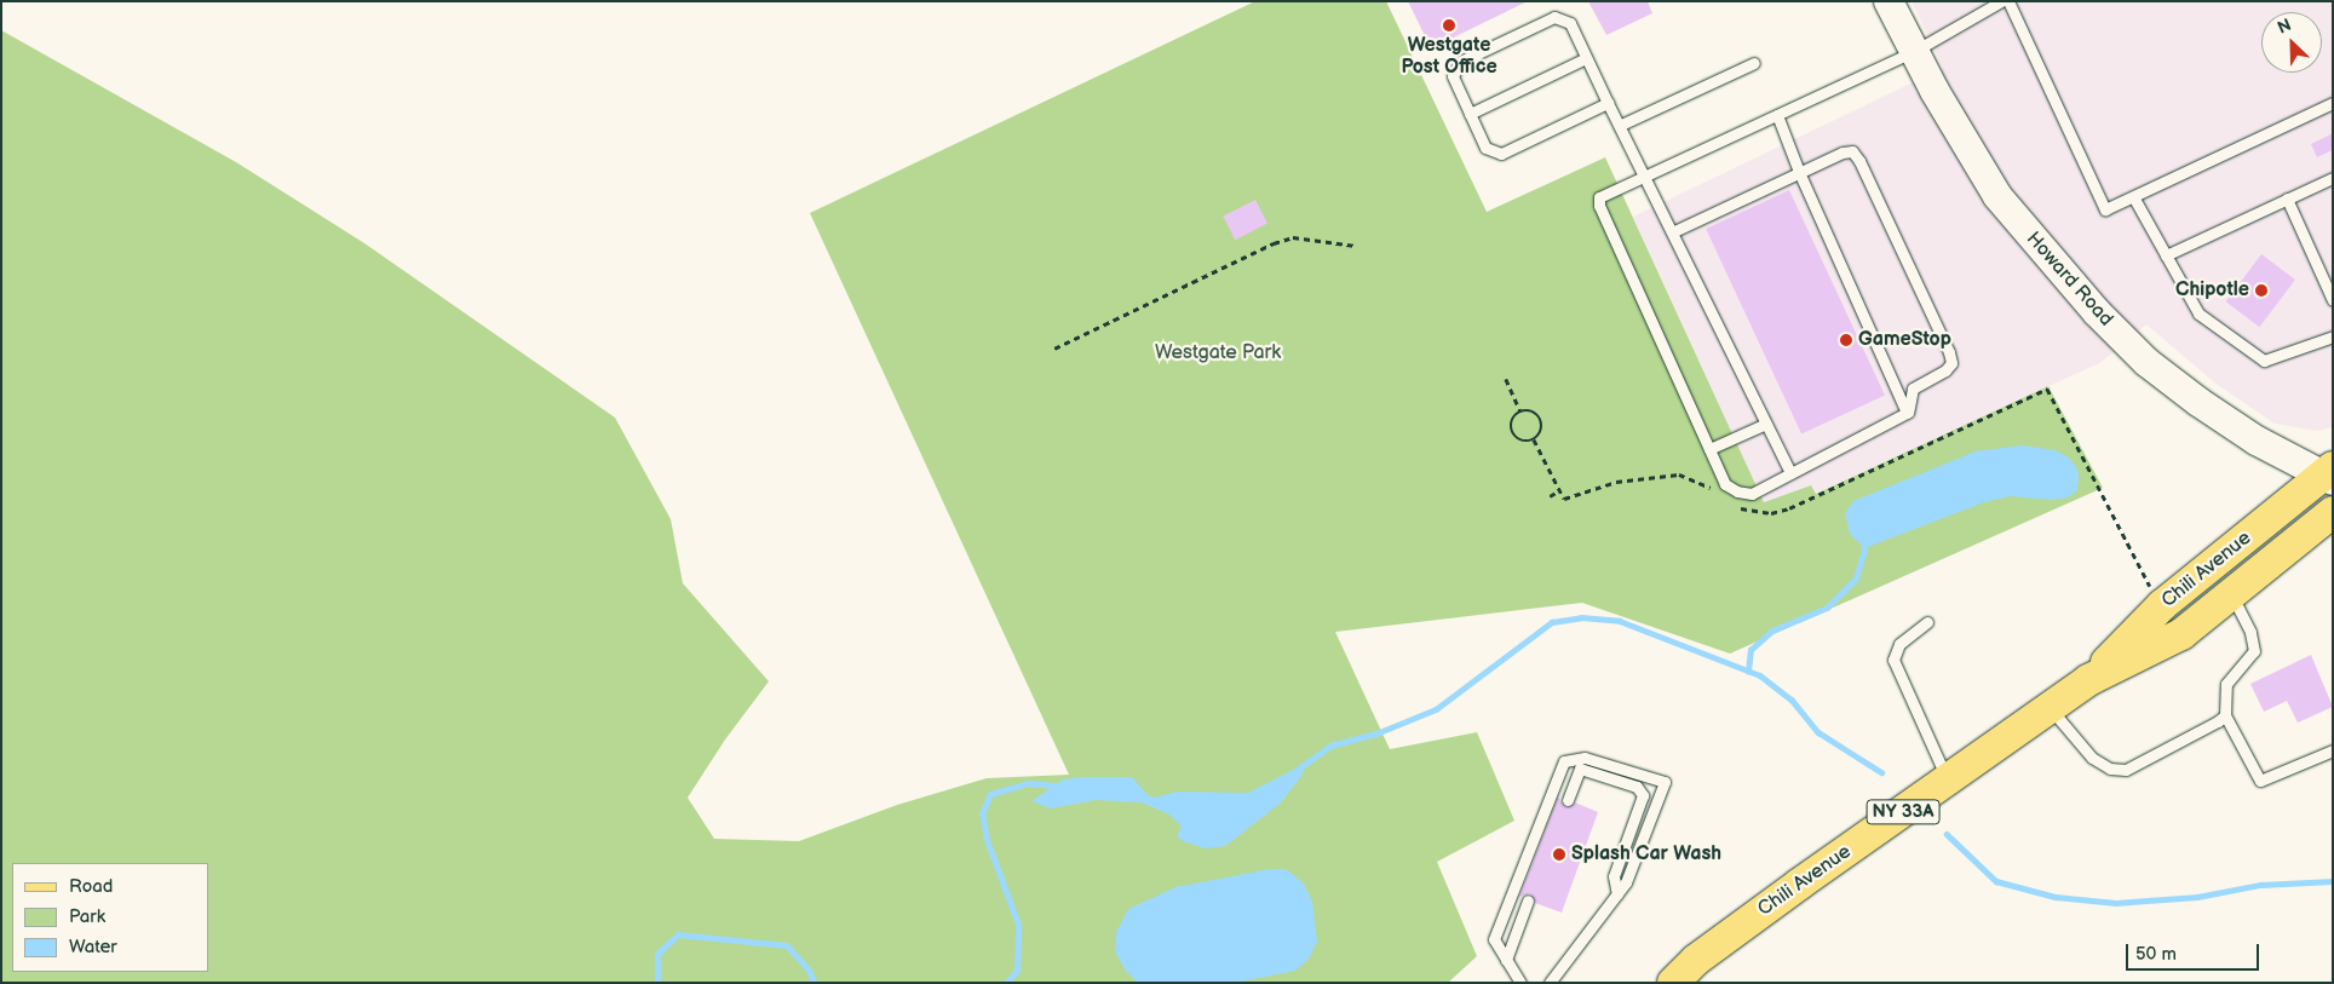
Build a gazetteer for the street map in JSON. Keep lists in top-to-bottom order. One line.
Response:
{"streets":{"main road":["Howard Road","Chili Avenue","NY 33A"]},"crossings":[["Howard Road","Chili Avenue"]],"parks":["Westgate Park"],"places":["Westgate Post Office","Chipotle","GameStop","Splash Car Wash"],"legend":["Road","Park","Water"],"scale_bar":"50 m","north":"top left"}
